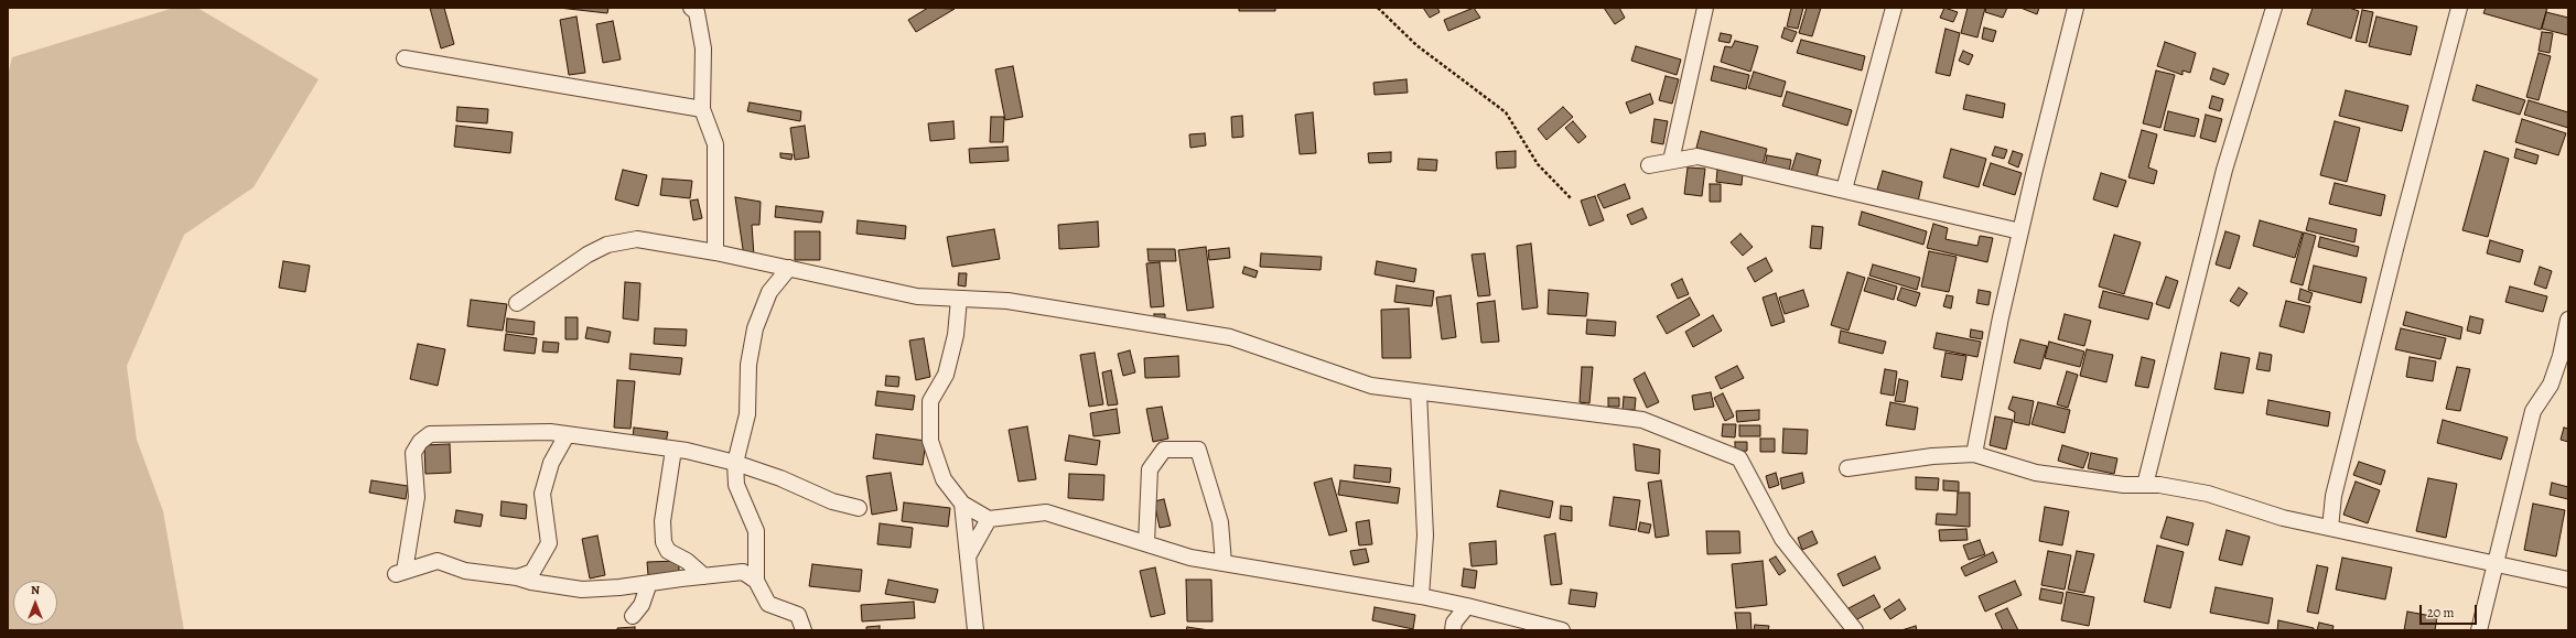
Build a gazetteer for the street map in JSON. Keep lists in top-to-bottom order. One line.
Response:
{"scale_bar":"20 m","north":"top"}
